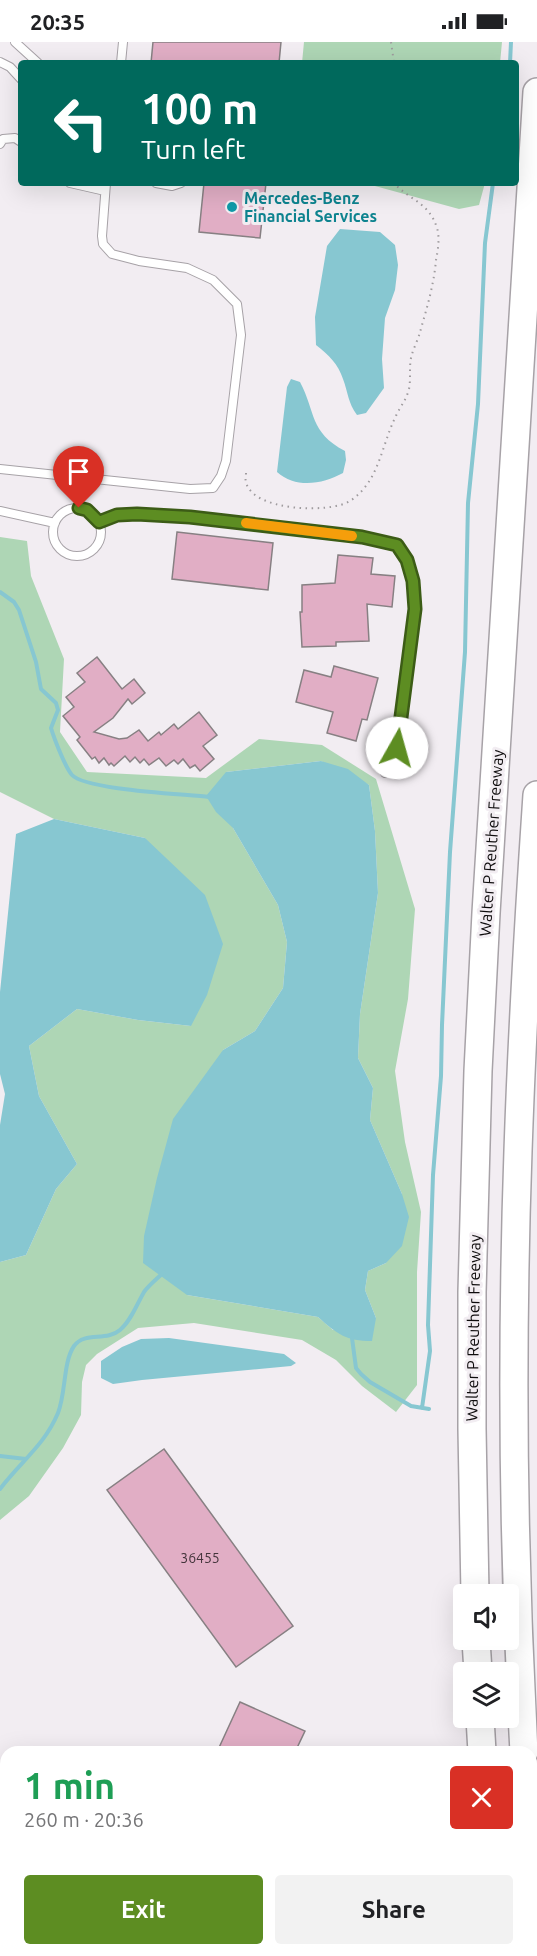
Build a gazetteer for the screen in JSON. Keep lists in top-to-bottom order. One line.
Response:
{"streets":{"highway":["Walter P Reuther Freeway"]},"places":["Mercedes-Benz Financial Services"],"house_numbers":["36455"],"page":{"status":"20:35","turn":["100 m","Turn left"],"heading":["1 min","260 m · 20:36"],"buttons":["Exit","Share"]}}
